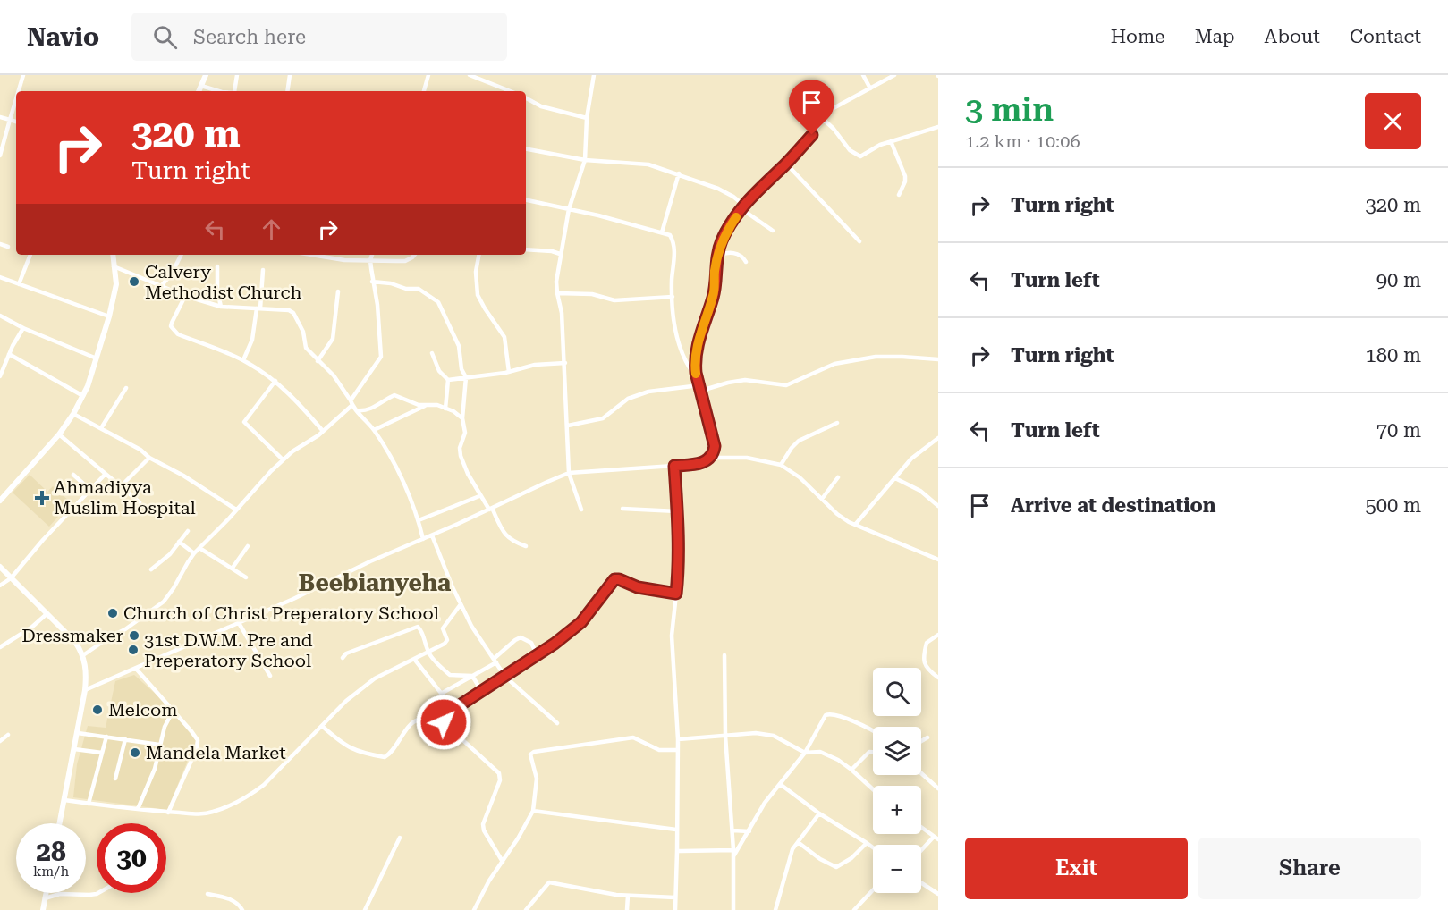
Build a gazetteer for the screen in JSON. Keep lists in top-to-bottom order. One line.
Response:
{"districts":["Beebianyeha"],"places":{"other":["Calvery Methodist Church","Church of Christ Preperatory School","Dressmaker","31st D.W.M. Pre and Preperatory School","Melcom","Mandela Market"],"health":["Ahmadiyya Muslim Hospital"]},"page":{"header":"Navio","search":"Search here","nav":["Home","Map","About","Contact"],"heading":["3 min","1.2 km · 10:06"],"turn":["320 m","Turn right"],"list":[{"name":"Turn right","value":"320 m"},{"name":"Turn left","value":"90 m"},{"name":"Turn right","value":"180 m"},{"name":"Turn left","value":"70 m"},{"name":"Arrive at destination","value":"500 m"}],"map_buttons":["+","−"],"speed":"28 km/h","limit":"30","buttons":["Exit","Share"]}}
